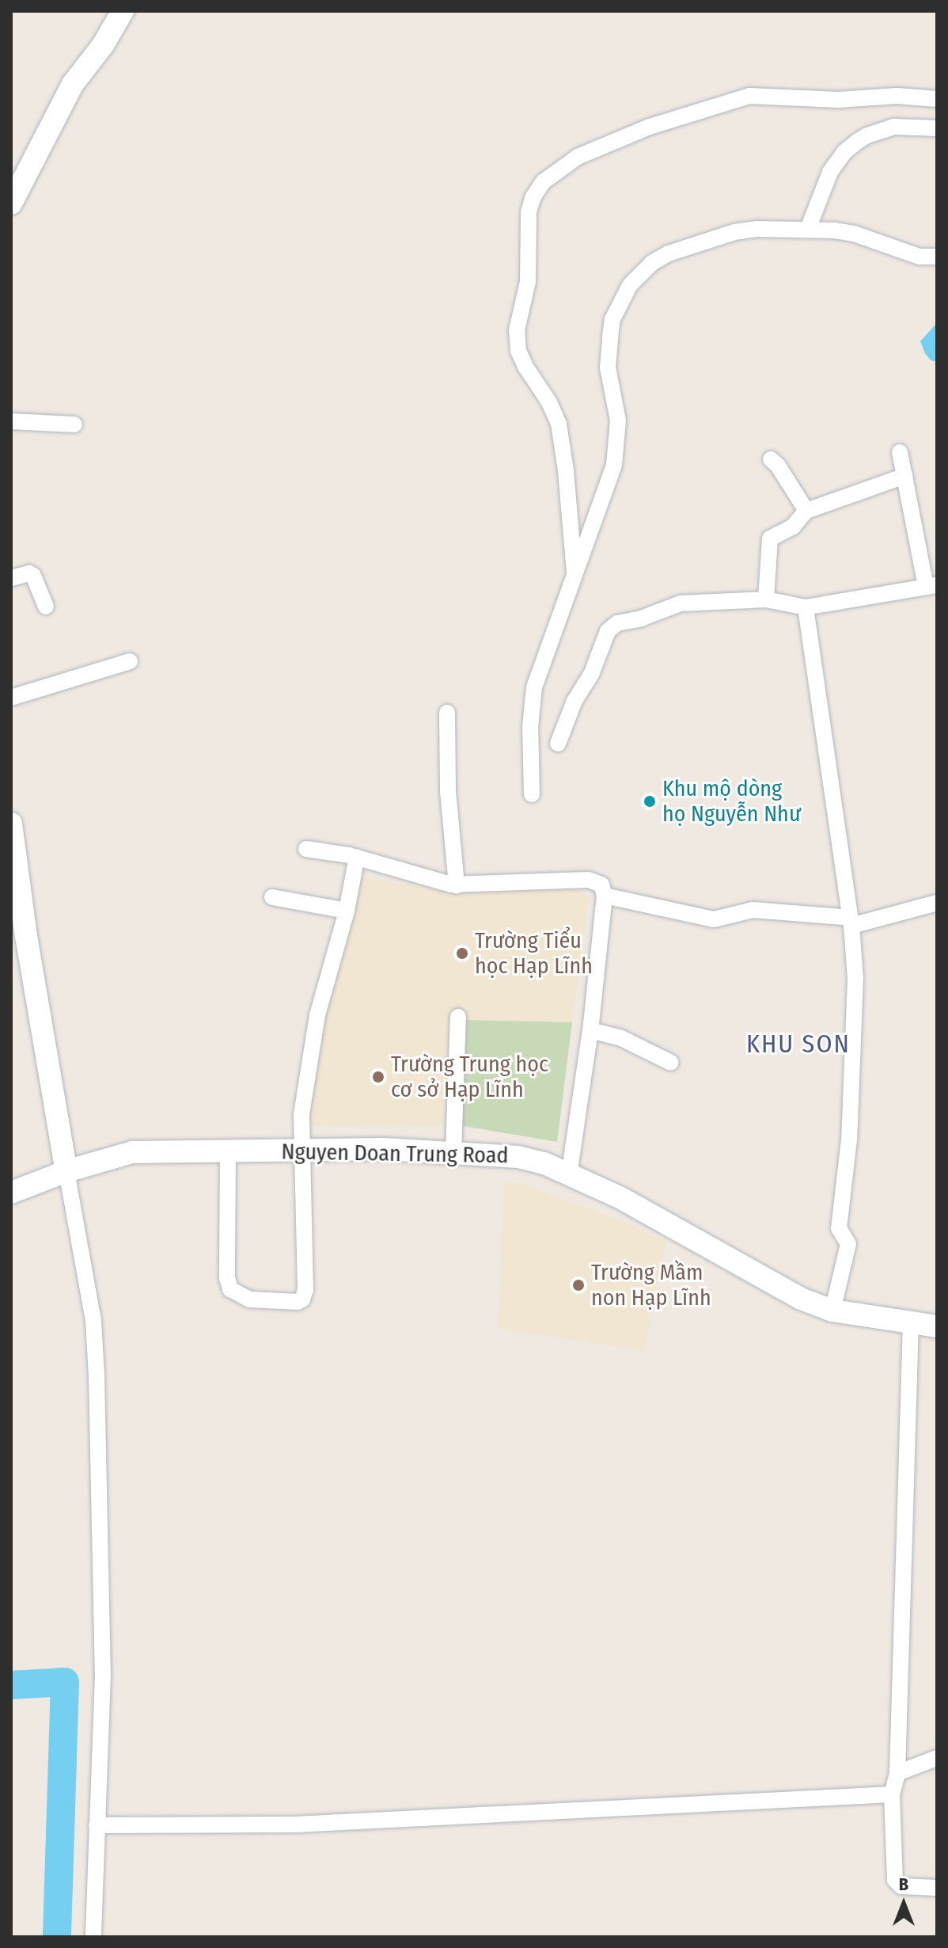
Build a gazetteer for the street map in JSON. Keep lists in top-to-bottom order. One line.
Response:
{"streets":{"street":["Nguyen Doan Trung Road"]},"districts":["KHU SON"],"places":["Khu mộ dòng họ Nguyễn Như","Trường Tiểu học Hạp Lĩnh","Trường Trung học cơ sở Hạp Lĩnh","Trường Mầm non Hạp Lĩnh"],"north":"top"}
